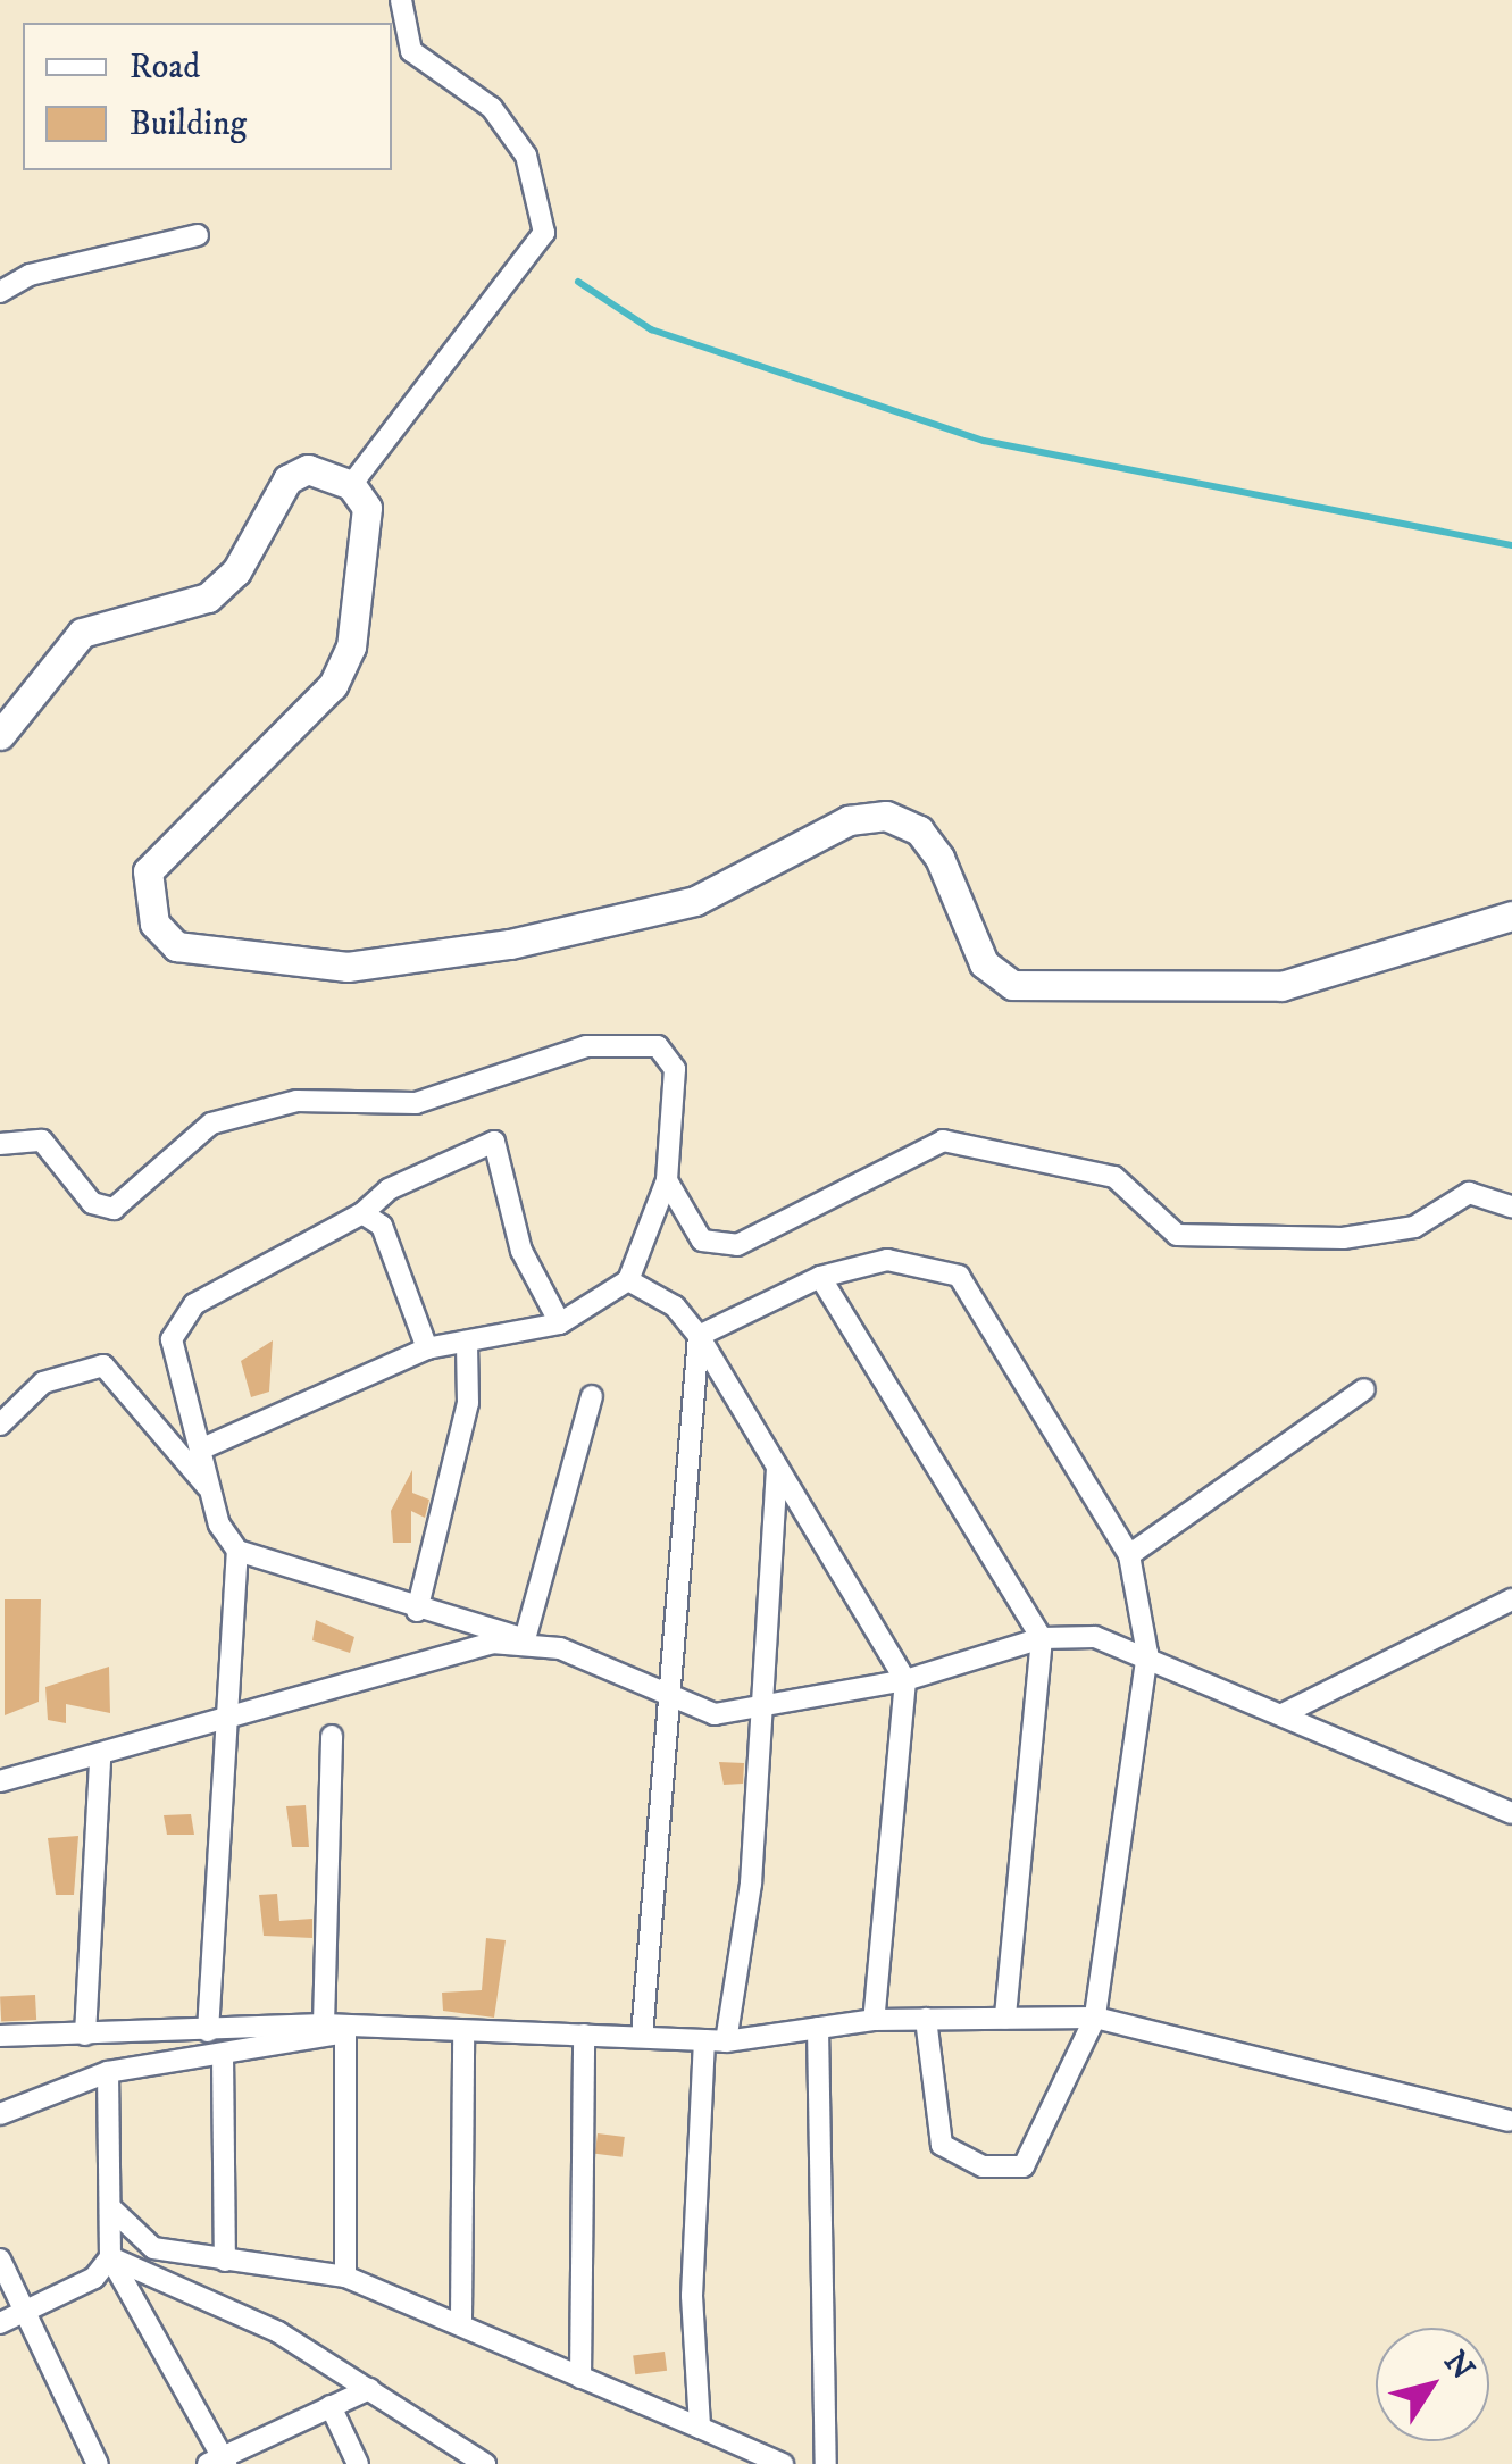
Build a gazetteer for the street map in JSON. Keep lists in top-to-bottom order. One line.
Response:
{"legend":["Road","Building"],"north":"top right"}
